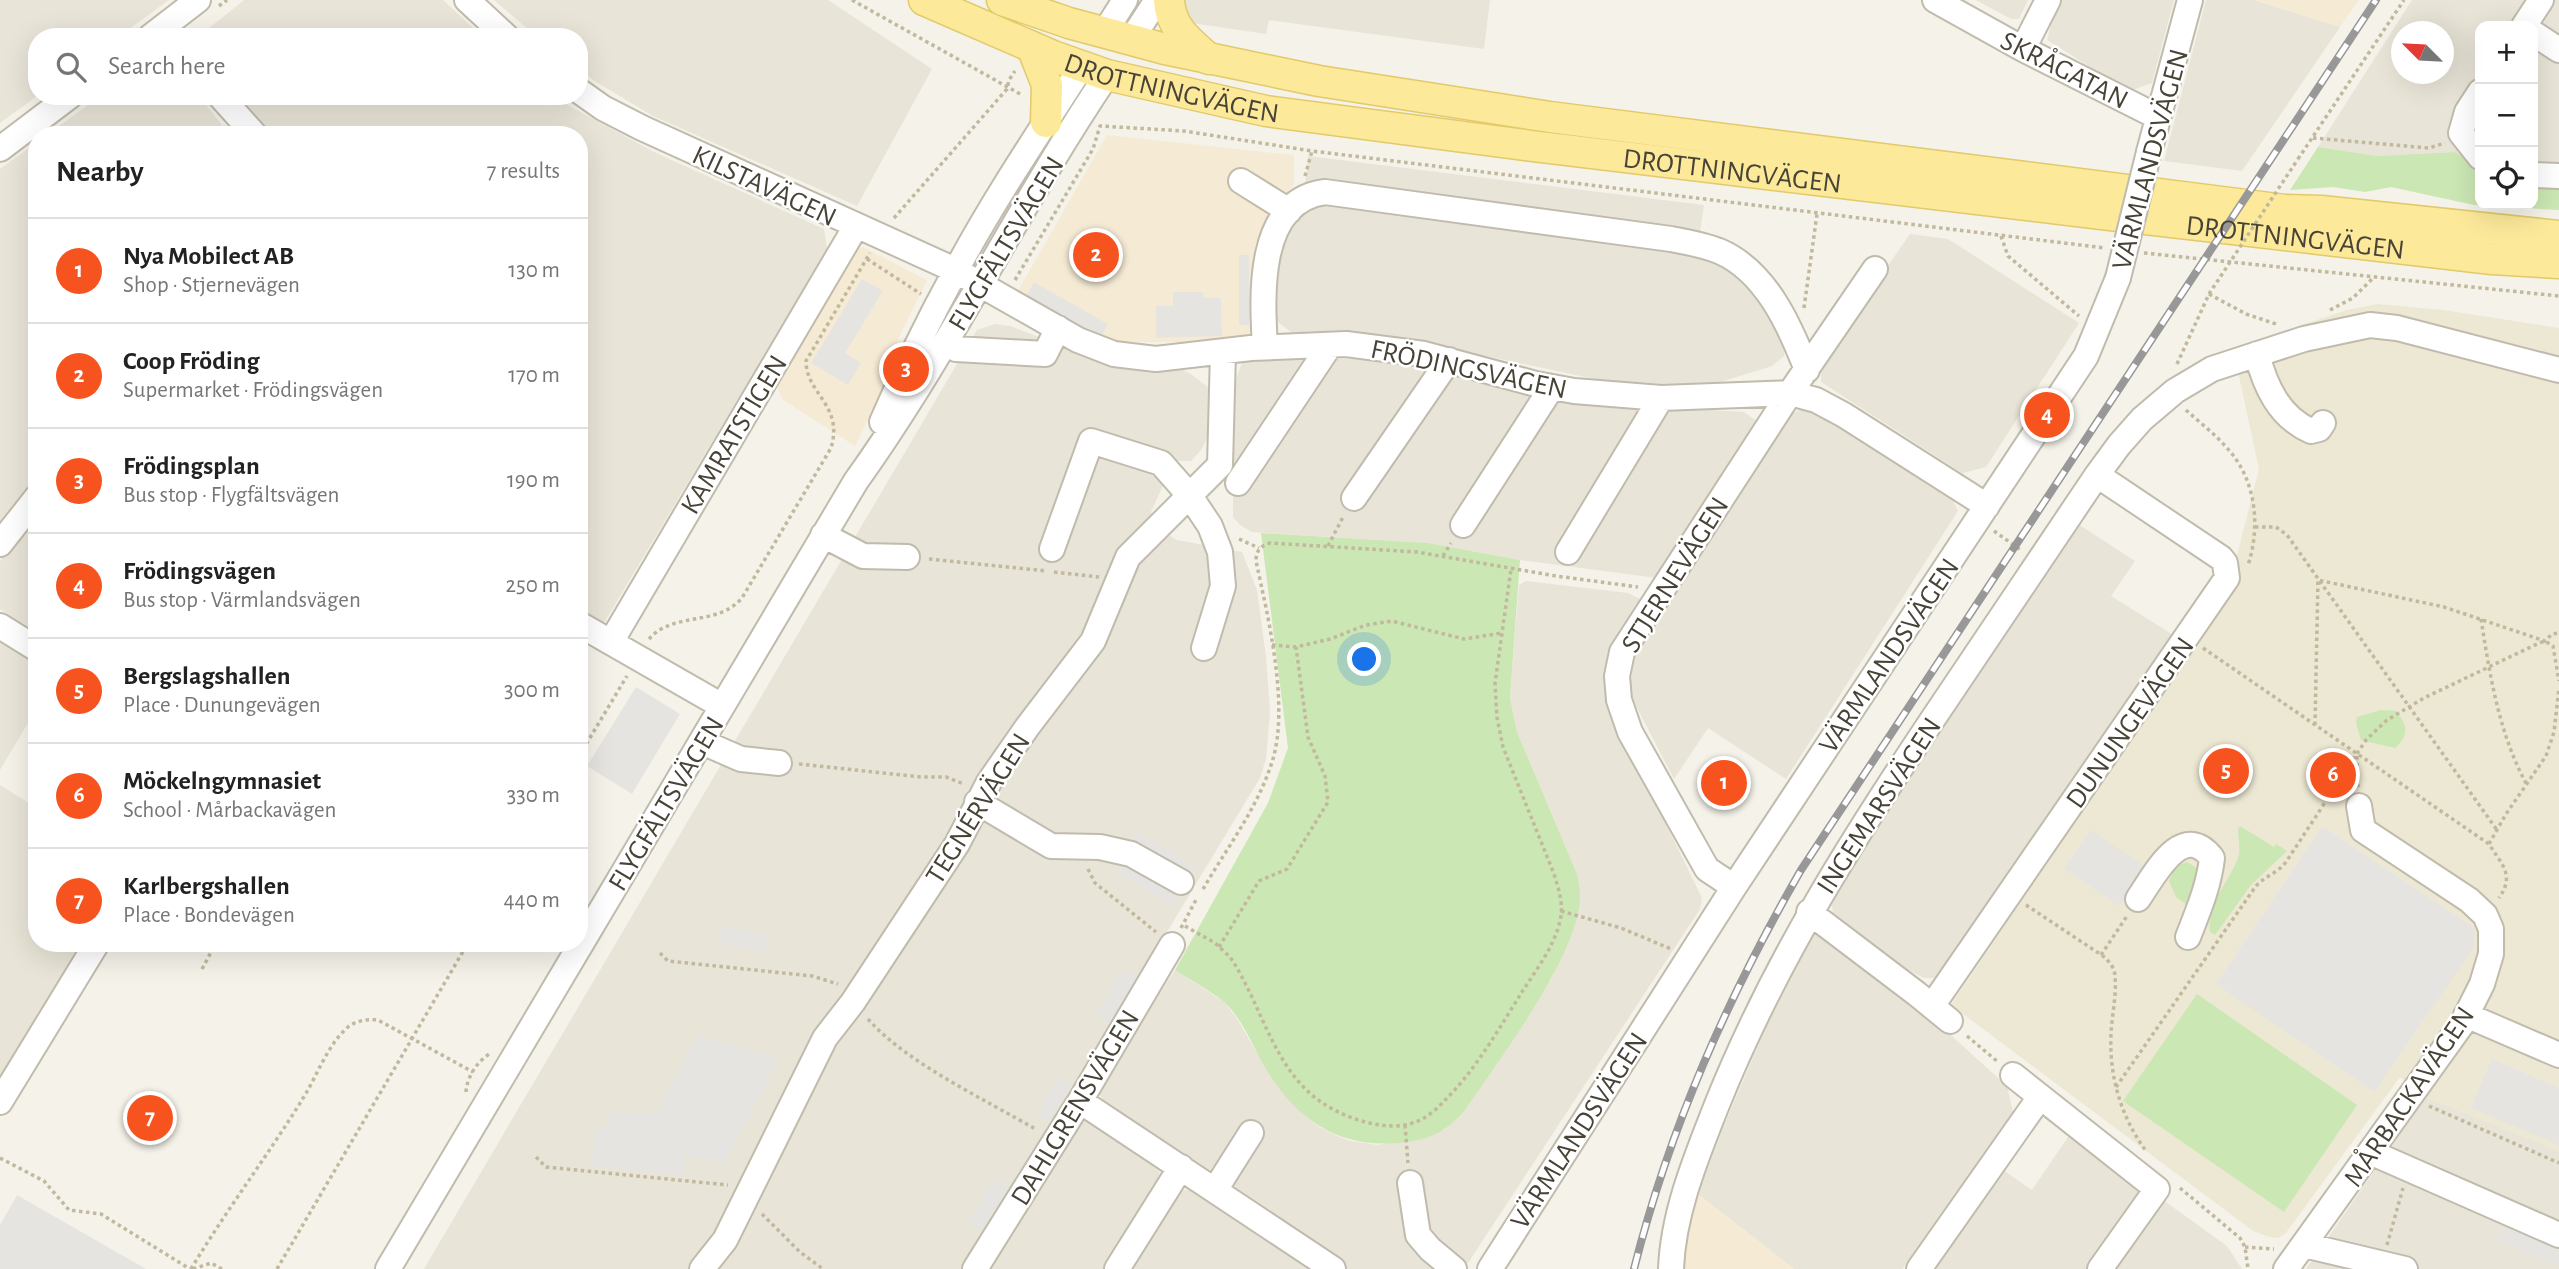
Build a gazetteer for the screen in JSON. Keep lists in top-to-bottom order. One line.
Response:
{"streets":{"main road":["DROTTNINGVÄGEN"],"street":["SKRÅGATAN","VÄRMLANDSVÄGEN","KILSTAVÄGEN","FLYGFÄLTSVÄGEN","FRÖDINGSVÄGEN","KAMRATSTIGEN","STJERNEVÄGEN","DUNUNGEVÄGEN","INGEMARSVÄGEN","TEGNÉRVÄGEN","MÅRBACKAVÄGEN","DAHLGRENSVÄGEN"]},"crossings":[["SKRÅGATAN","VÄRMLANDSVÄGEN"],["DROTTNINGVÄGEN","FLYGFÄLTSVÄGEN"],["VÄRMLANDSVÄGEN","FRÖDINGSVÄGEN"],["VÄRMLANDSVÄGEN","STJERNEVÄGEN"],["KILSTAVÄGEN","FLYGFÄLTSVÄGEN"],["KILSTAVÄGEN","FRÖDINGSVÄGEN"],["KILSTAVÄGEN","KAMRATSTIGEN"],["FLYGFÄLTSVÄGEN","FRÖDINGSVÄGEN"],["FRÖDINGSVÄGEN","STJERNEVÄGEN"],["FRÖDINGSVÄGEN","TEGNÉRVÄGEN"],["DUNUNGEVÄGEN","INGEMARSVÄGEN"]],"north":"top left","page":{"map_buttons":["+","−"],"search":"Search here","heading":["Nearby","7 results"],"list":[{"mark":"1","name":"Nya Mobilect AB","note":"Shop · Stjernevägen","value":"130 m"},{"mark":"2","name":"Coop Fröding","note":"Supermarket · Frödingsvägen","value":"170 m"},{"mark":"3","name":"Frödingsplan","note":"Bus stop · Flygfältsvägen","value":"190 m"},{"mark":"4","name":"Frödingsvägen","note":"Bus stop · Värmlandsvägen","value":"250 m"},{"mark":"5","name":"Bergslagshallen","note":"Place · Dunungevägen","value":"300 m"},{"mark":"6","name":"Möckelngymnasiet","note":"School · Mårbackavägen","value":"330 m"},{"mark":"7","name":"Karlbergshallen","note":"Place · Bondevägen","value":"440 m"}],"pins":["2","3","4","5","6","1","7"]}}
